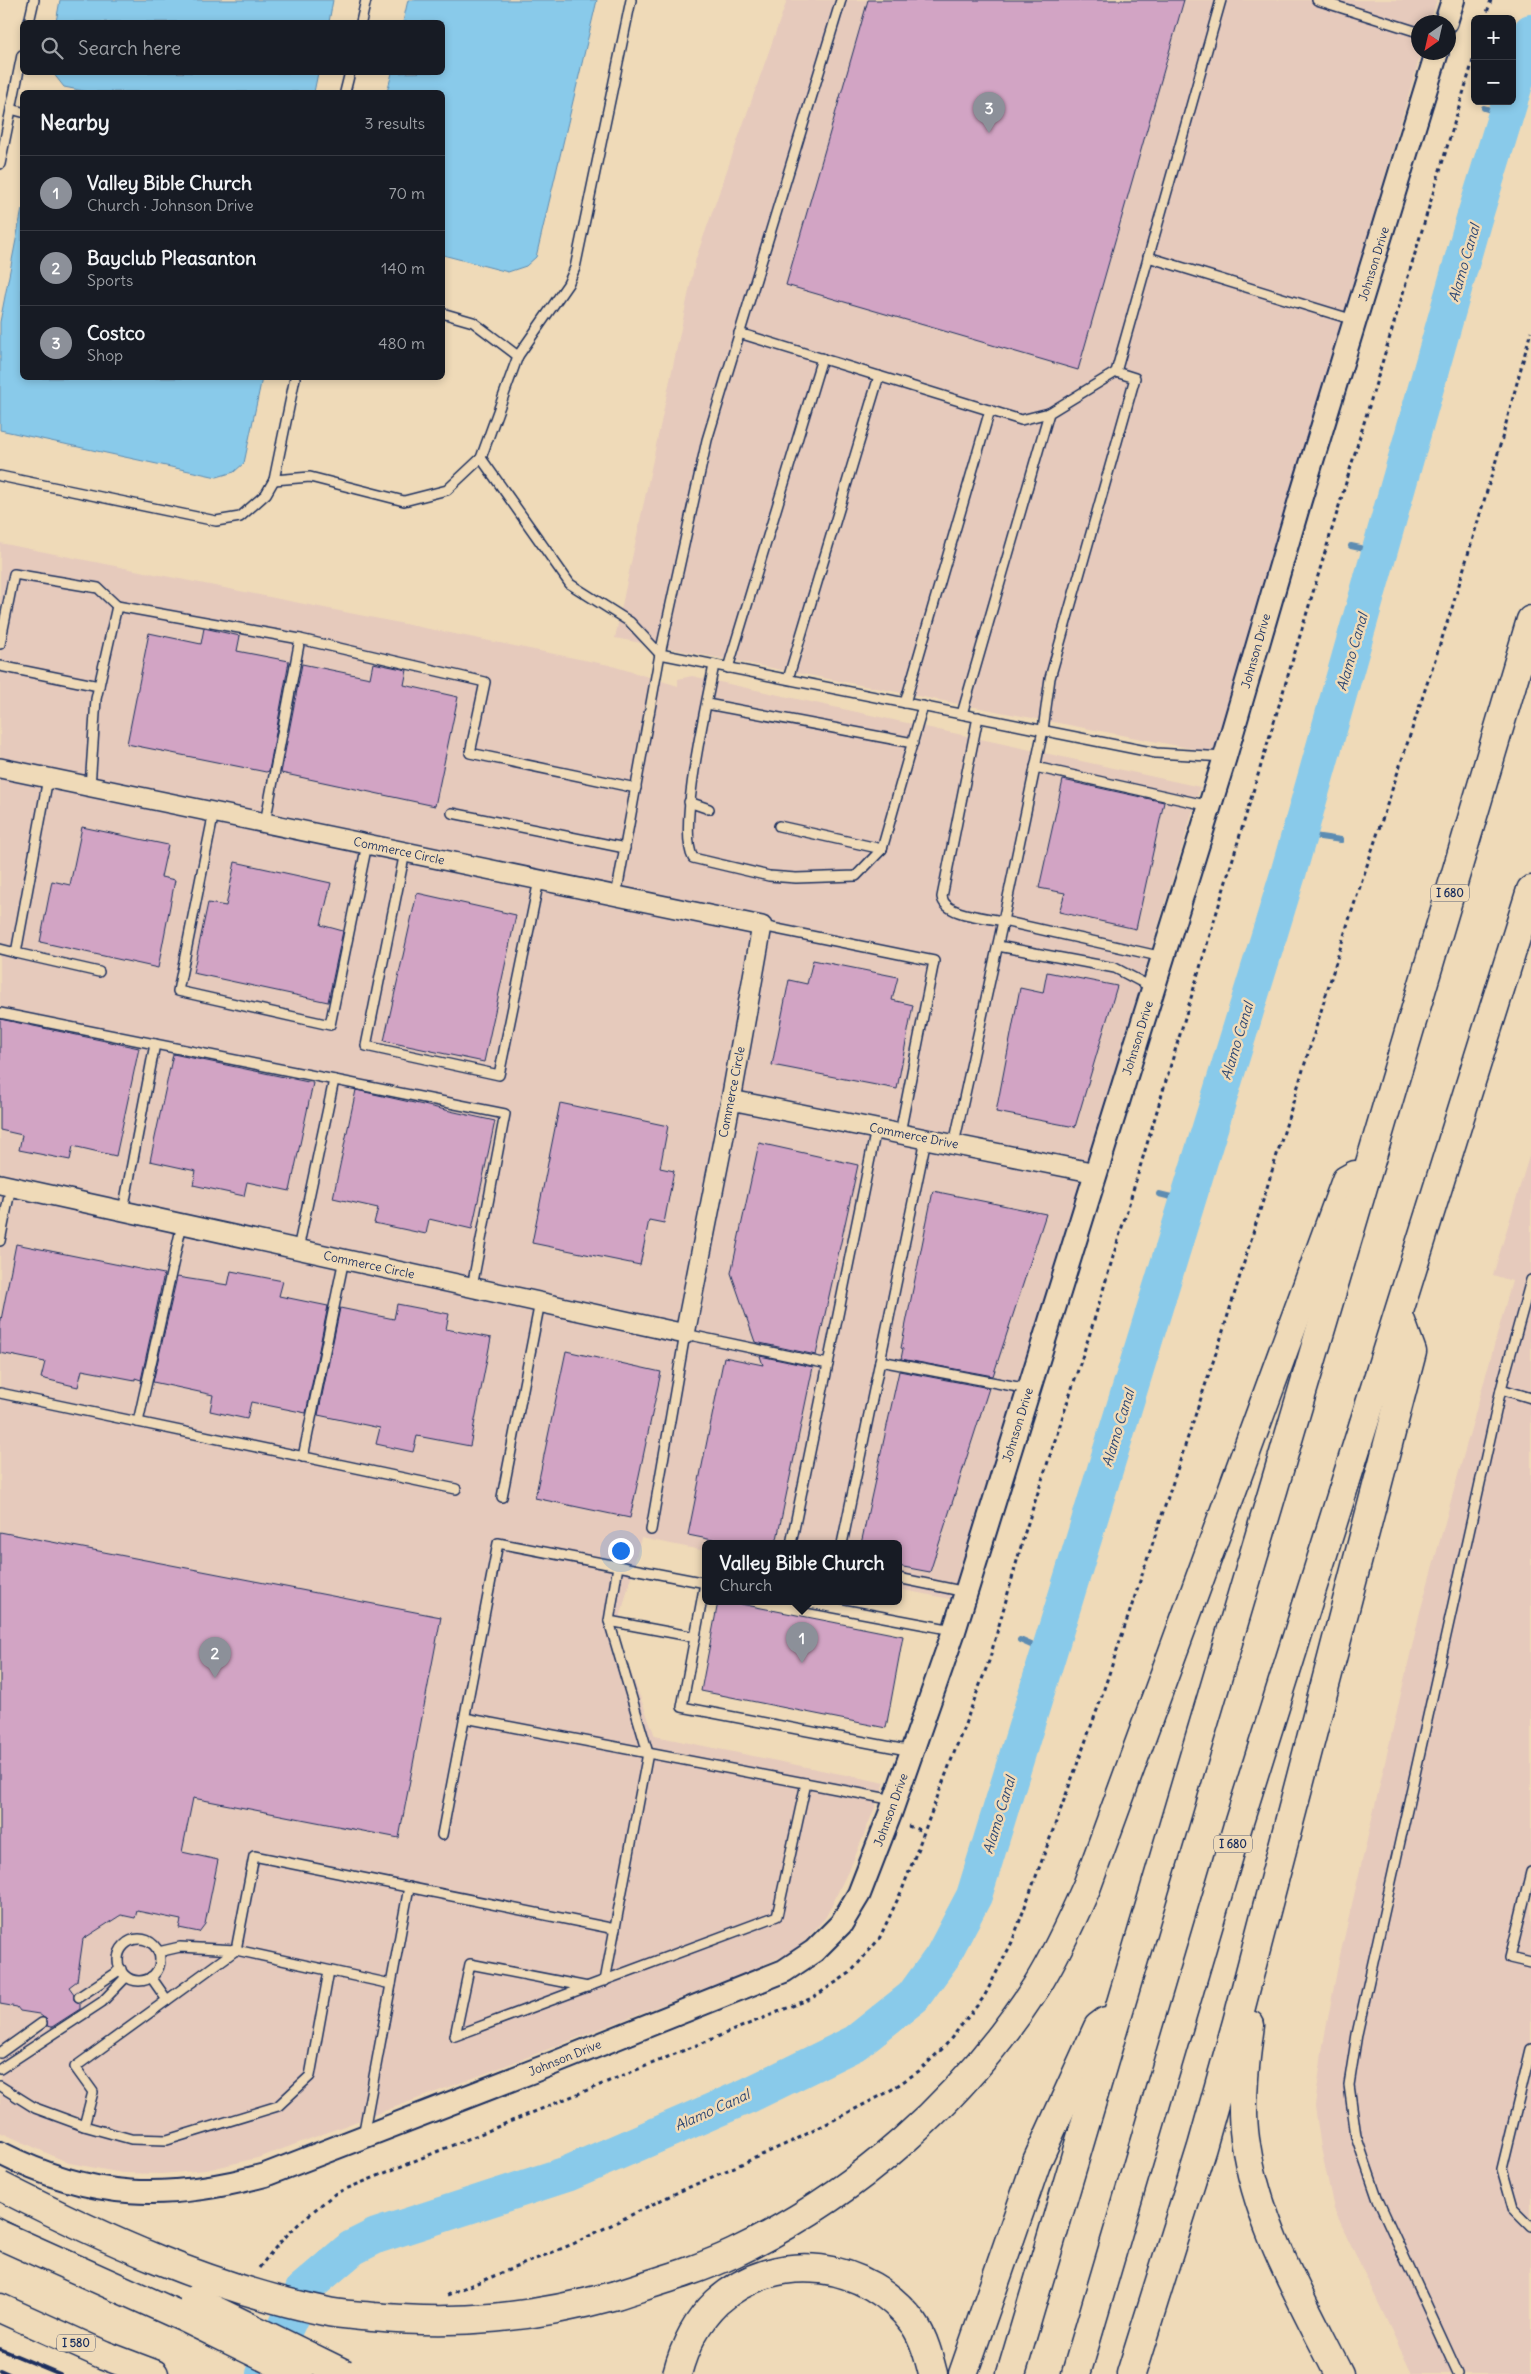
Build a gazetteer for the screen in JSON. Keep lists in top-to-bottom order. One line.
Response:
{"streets":{"highway":["I 680","I 580"],"street":["Johnson Drive","Commerce Circle","Commerce Drive"]},"crossings":[["Johnson Drive","Commerce Drive"],["Commerce Circle","Commerce Drive"]],"water":["Alamo Canal"],"north":"bottom left","page":{"map_buttons":["+","−"],"search":"Search here","heading":["Nearby","3 results"],"pins":["3","1","2"],"list":[{"mark":"1","name":"Valley Bible Church","note":"Church · Johnson Drive","value":"70 m"},{"mark":"2","name":"Bayclub Pleasanton","note":"Sports","value":"140 m"},{"mark":"3","name":"Costco","note":"Shop","value":"480 m"}],"popup":["Valley Bible Church","Church"]}}
